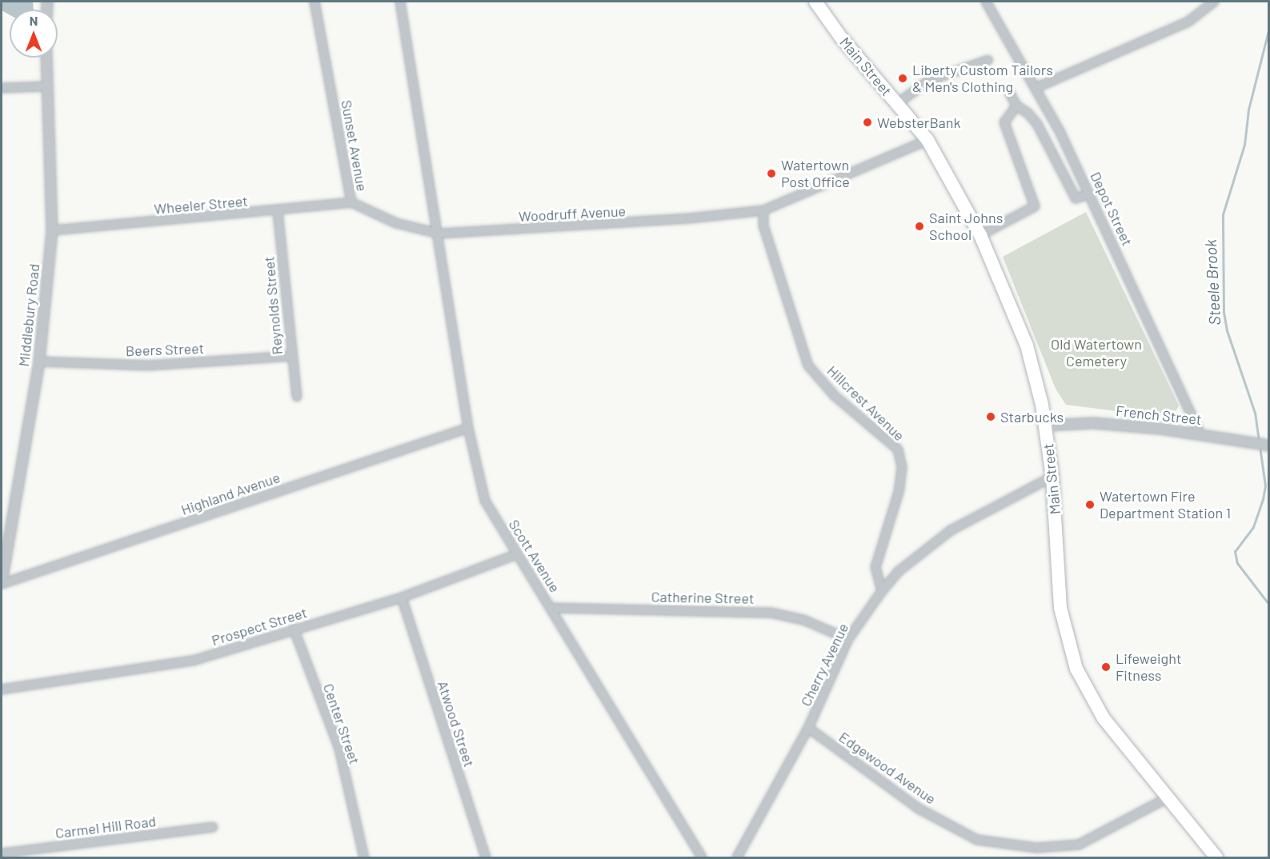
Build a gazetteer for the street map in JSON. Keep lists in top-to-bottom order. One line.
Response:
{"streets":{"main road":["Main Street"],"street":["Sunset Avenue","Wheeler Street","Depot Street","Woodruff Avenue","Reynolds Street","Middlebury Road","Beers Street","Hillcrest Avenue","French Street","Highland Avenue","Scott Avenue","Catherine Street","Prospect Street","Cherry Avenue","Center Street","Atwood Street","Edgewood Avenue","Carmel Hill Road"]},"crossings":[["Main Street","Woodruff Avenue"],["Main Street","French Street"],["Main Street","Cherry Avenue"],["Main Street","Edgewood Avenue"],["Sunset Avenue","Wheeler Street"],["Sunset Avenue","Woodruff Avenue"],["Sunset Avenue","Scott Avenue"],["Wheeler Street","Reynolds Street"],["Wheeler Street","Middlebury Road"],["Depot Street","French Street"],["Woodruff Avenue","Hillcrest Avenue"],["Woodruff Avenue","Scott Avenue"],["Reynolds Street","Beers Street"],["Middlebury Road","Beers Street"],["Middlebury Road","Highland Avenue"],["Hillcrest Avenue","Cherry Avenue"],["Highland Avenue","Scott Avenue"],["Scott Avenue","Catherine Street"],["Scott Avenue","Prospect Street"],["Catherine Street","Cherry Avenue"],["Prospect Street","Center Street"],["Prospect Street","Atwood Street"],["Cherry Avenue","Edgewood Avenue"]],"water":["Steele Brook"],"parks":["Old Watertown Cemetery"],"places":["Liberty Custom Tailors & Men's Clothing","WebsterBank","Watertown Post Office","Saint Johns School","Starbucks","Watertown Fire Department Station 1","Lifeweight Fitness"],"north":"top"}
